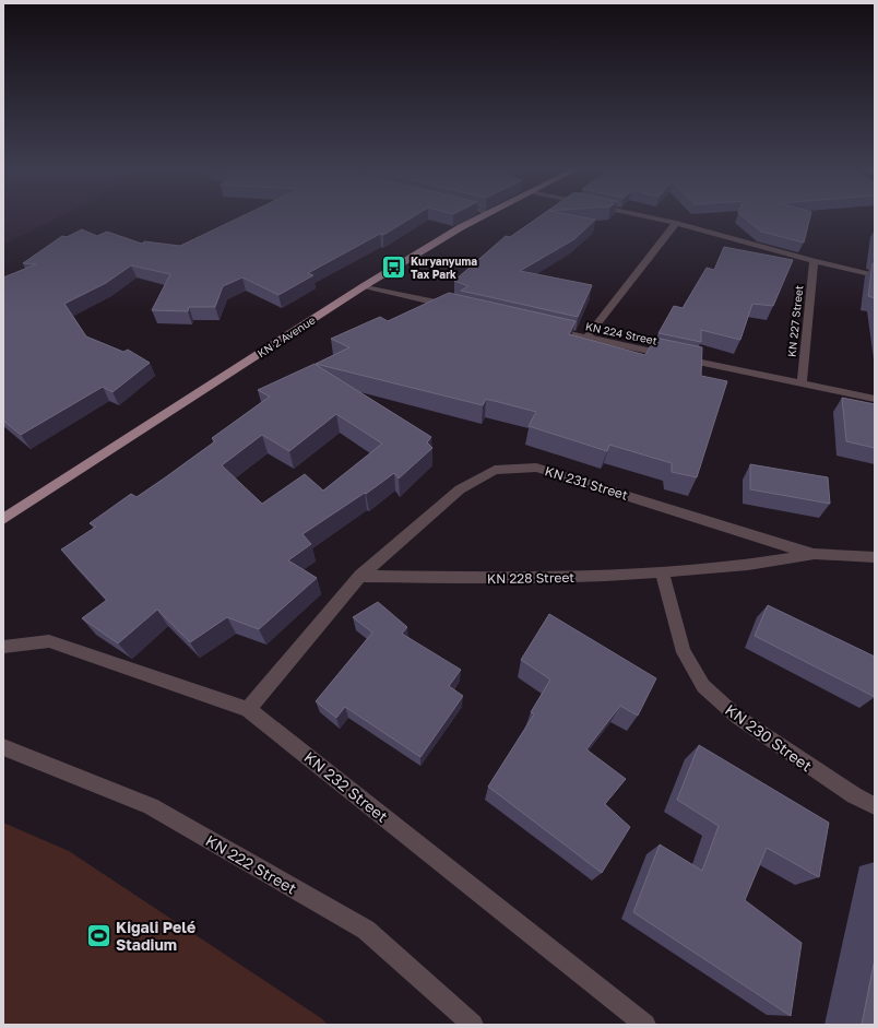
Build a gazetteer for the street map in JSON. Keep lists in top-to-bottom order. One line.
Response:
{"streets":{"main road":["KN 2 Avenue"],"street":["KN 227 Street","KN 224 Street","KN 231 Street","KN 228 Street","KN 230 Street","KN 232 Street","KN 222 Street"]},"crossings":[["KN 227 Street","KN 224 Street"],["KN 231 Street","KN 228 Street"],["KN 228 Street","KN 230 Street"]],"places":{"bus stop":["Kuryanyuma Tax Park"],"sports":["Kigali Pelé Stadium"]}}
